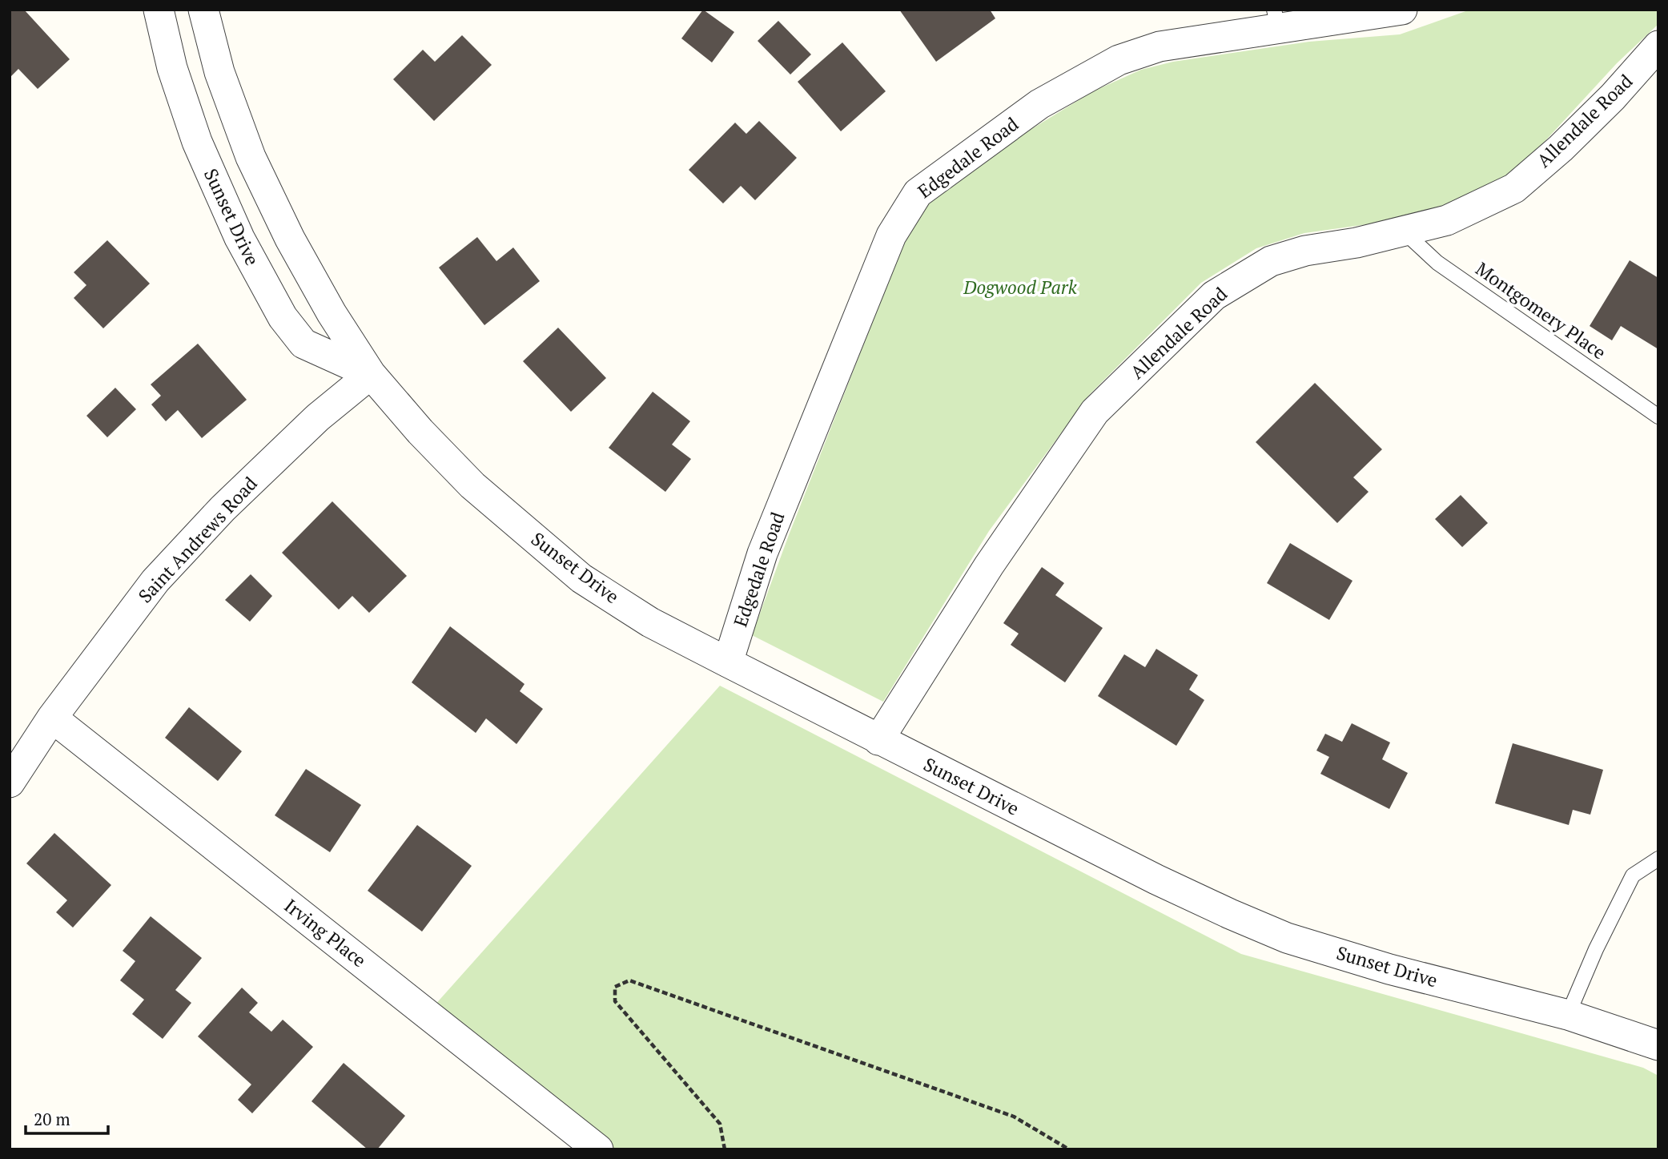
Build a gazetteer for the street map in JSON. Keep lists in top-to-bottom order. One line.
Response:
{"streets":{"street":["Allendale Road","Edgedale Road","Sunset Drive","Saint Andrews Road","Irving Place"],"lane":["Montgomery Place"]},"crossings":[["Allendale Road","Sunset Drive"],["Allendale Road","Montgomery Place"],["Edgedale Road","Sunset Drive"],["Sunset Drive","Saint Andrews Road"],["Saint Andrews Road","Irving Place"]],"parks":["Dogwood Park"],"scale_bar":"20 m"}
